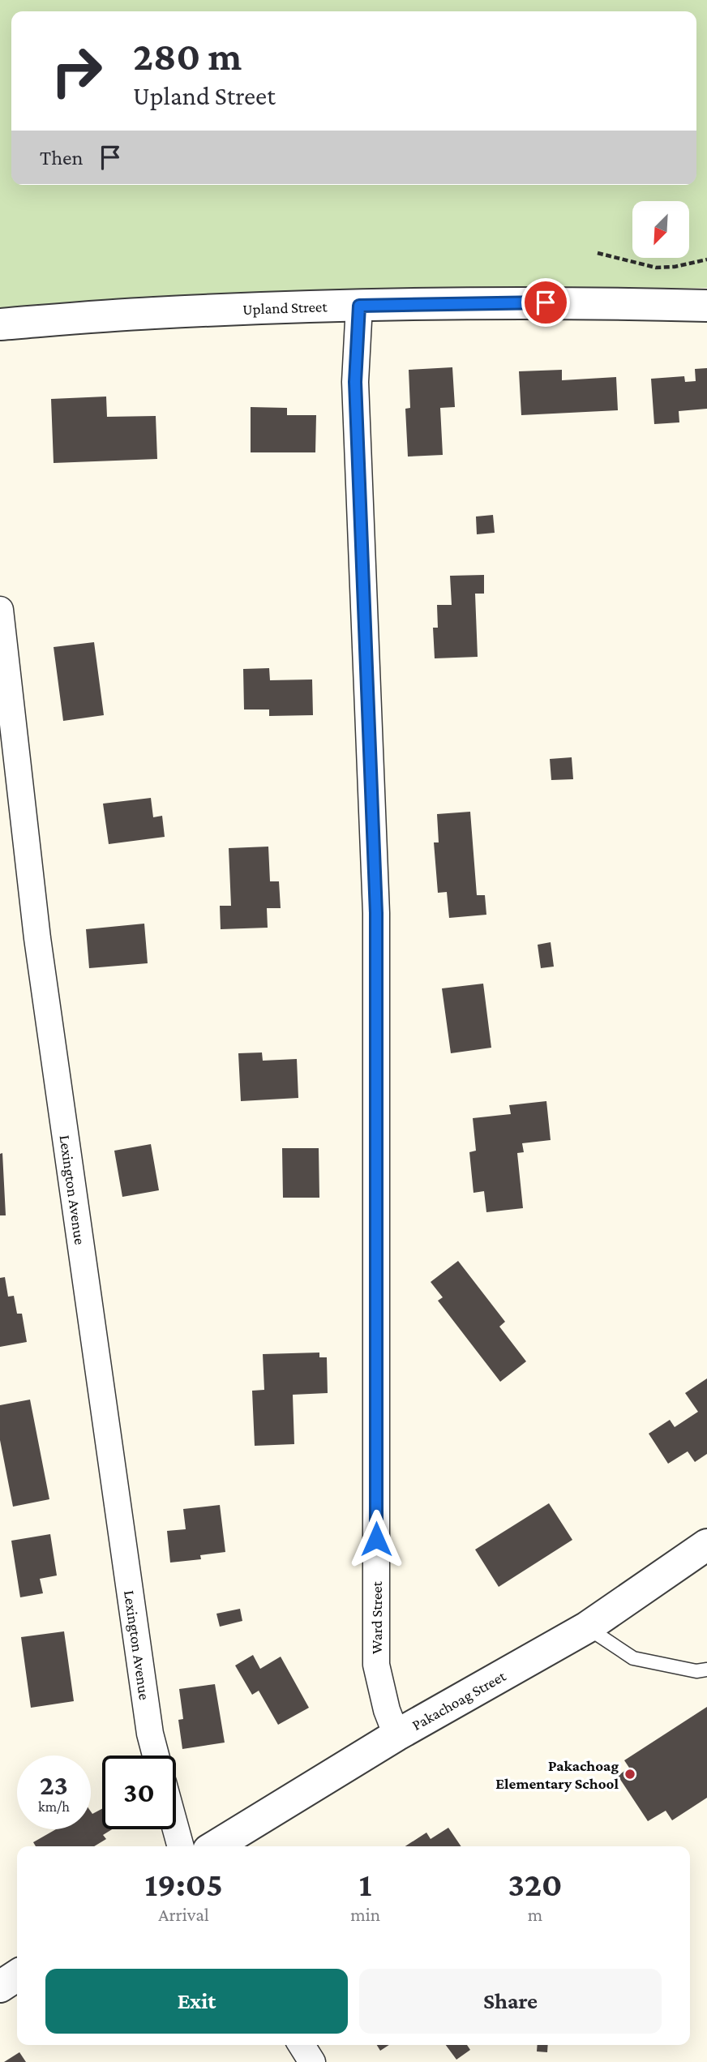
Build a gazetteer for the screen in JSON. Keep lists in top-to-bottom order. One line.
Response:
{"streets":{"street":["Upland Street","Lexington Avenue","Ward Street","Pakachoag Street"]},"crossings":[["Upland Street","Ward Street"],["Ward Street","Pakachoag Street"]],"places":["Pakachoag Elementary School"],"north":"bottom left","page":{"turn":["280 m","Upland Street"],"then":"Then","speed":"23 km/h","limit":"30","eta":["19:05","Arrival","1","min","320","m"],"buttons":["Exit","Share"]}}
